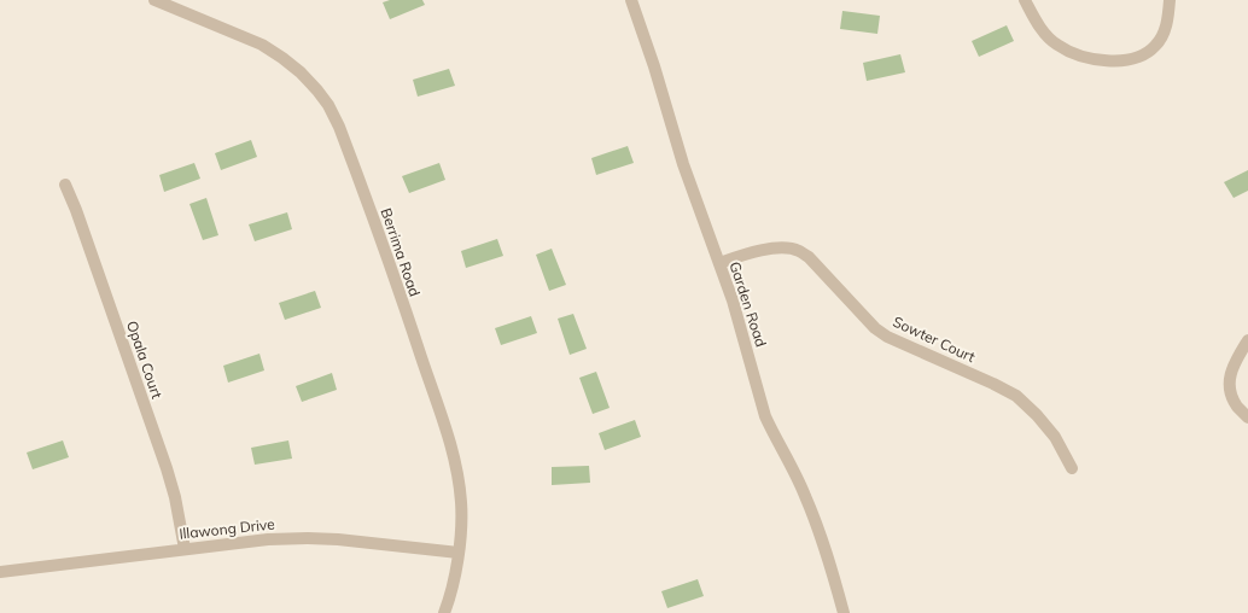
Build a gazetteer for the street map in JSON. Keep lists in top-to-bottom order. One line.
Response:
{"streets":{"street":["Berrima Road","Garden Road","Sowter Court","Opala Court","Illawong Drive"]},"crossings":[["Berrima Road","Illawong Drive"],["Garden Road","Sowter Court"],["Opala Court","Illawong Drive"]]}
